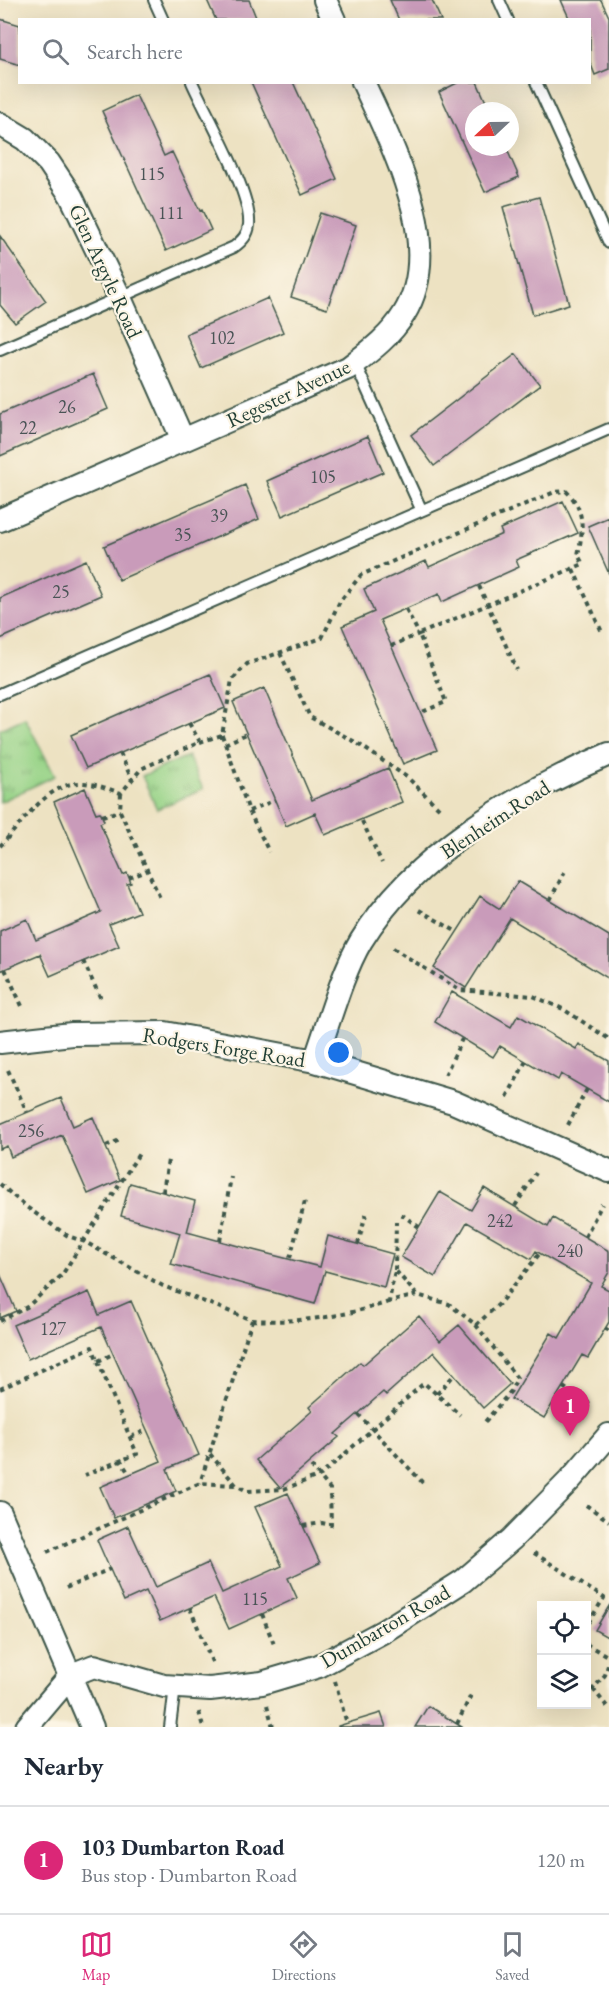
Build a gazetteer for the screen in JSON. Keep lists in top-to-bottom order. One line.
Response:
{"streets":{"street":["Glen Argyle Road","Regester Avenue","Blenheim Road","Rodgers Forge Road","Dumbarton Road"]},"crossings":[["Glen Argyle Road","Regester Avenue"],["Blenheim Road","Rodgers Forge Road"]],"house_numbers":["115","111","102","26","22","105","39","35","25","256","242","240","127","115"],"north":"left","page":{"search":"Search here","pins":"1","heading":"Nearby","list":[{"mark":"1","name":"103 Dumbarton Road","note":"Bus stop · Dumbarton Road","value":"120 m"}],"nav":["Map","Directions","Saved"]}}
